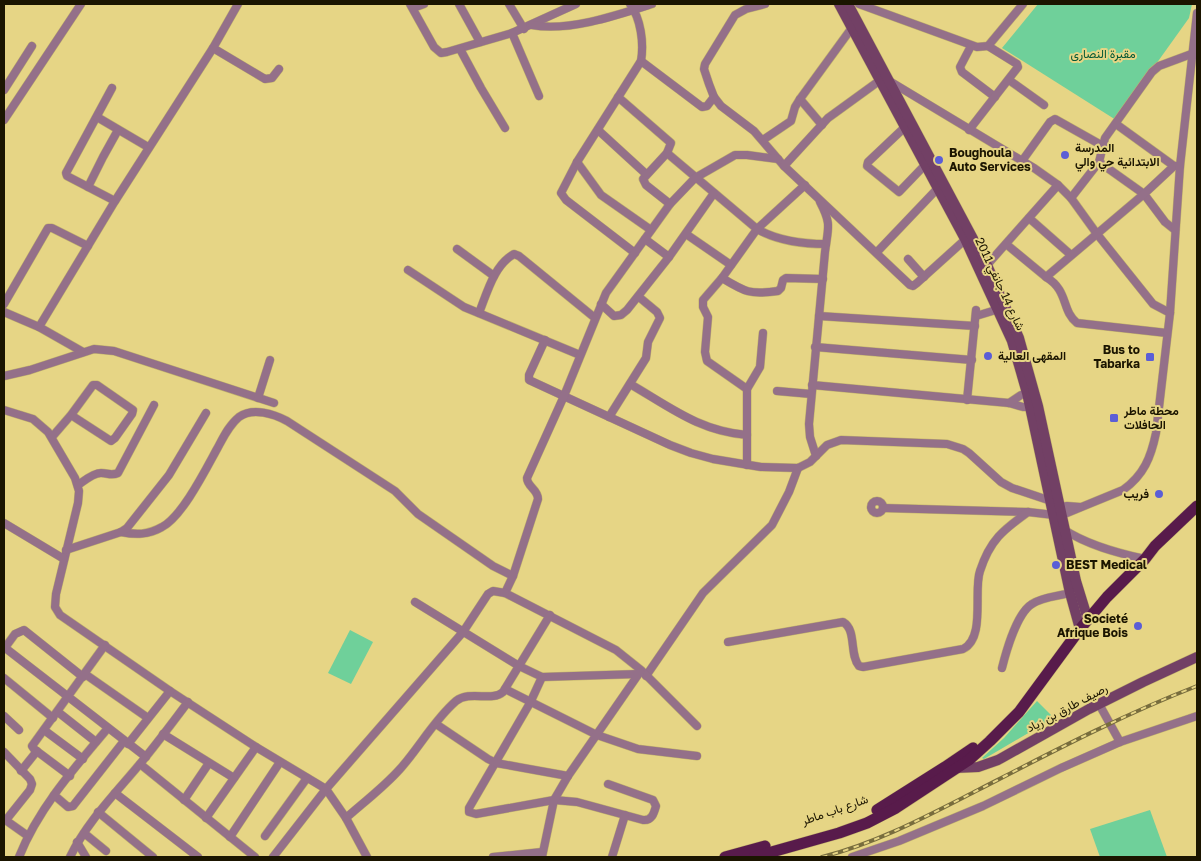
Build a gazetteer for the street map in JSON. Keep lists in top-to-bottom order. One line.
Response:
{"streets":{"main road":["شارع 14 جانفي 2011","رصيف طارق بن زياد","شارع باب ماطر"]},"crossings":[["شارع 14 جانفي 2011","شارع باب ماطر"],["رصيف طارق بن زياد","شارع باب ماطر"]],"parks":["مقبرة النصارى"],"places":{"other":["المدرسة الابتدائية حي والي","Boughoula Auto Services","المقهى العالية","فريب","BEST Medical","Societé Afrique Bois"],"transit":["Bus to Tabarka","محطة ماطر الحافلات"]}}
